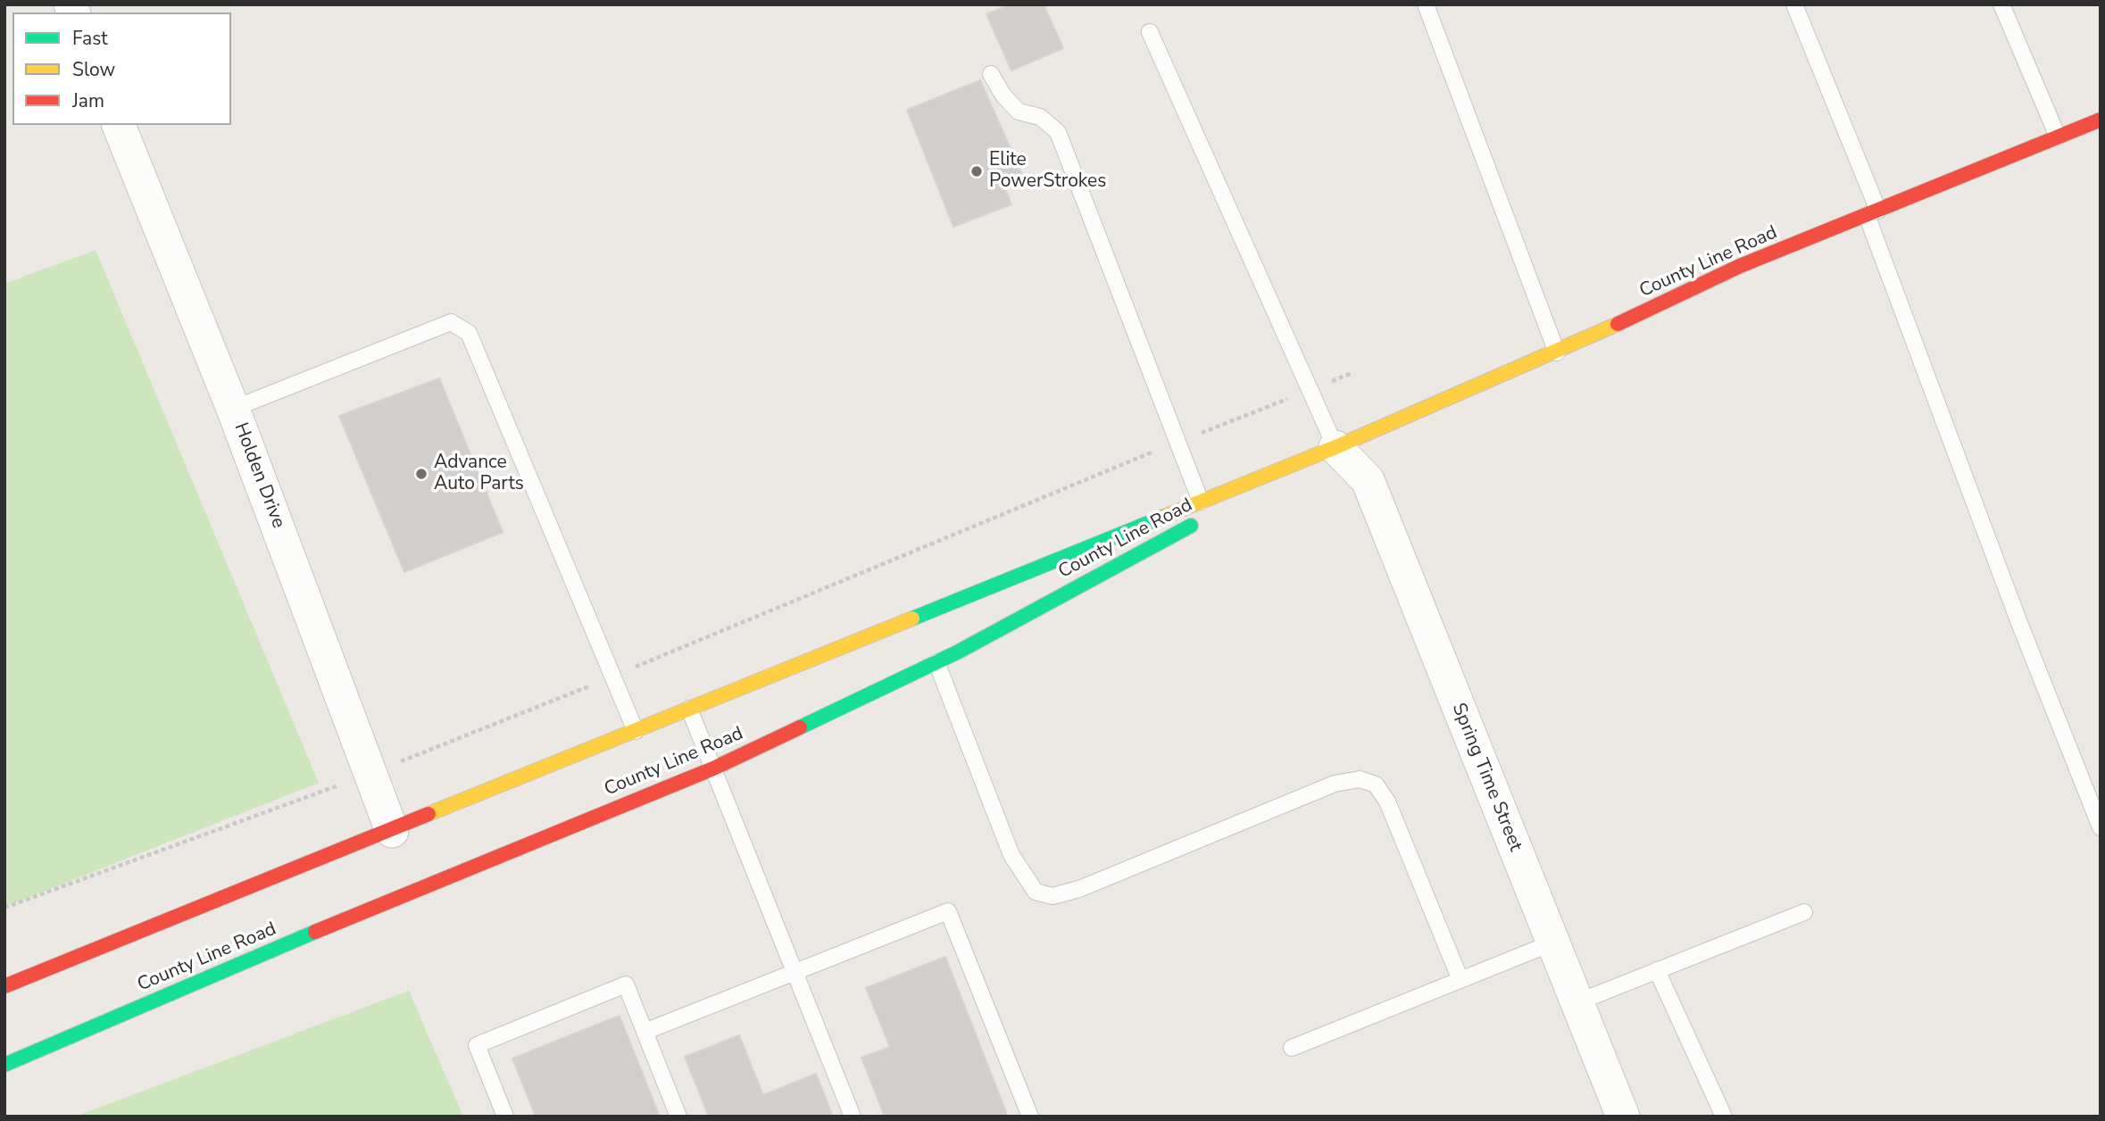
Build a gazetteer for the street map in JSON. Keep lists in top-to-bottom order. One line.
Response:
{"streets":{"main road":["County Line Road"],"street":["Holden Drive","Spring Time Street"]},"crossings":[["County Line Road","Holden Drive"],["County Line Road","Spring Time Street"]],"places":["Elite PowerStrokes","Advance Auto Parts"],"legend":["Fast","Slow","Jam"]}
